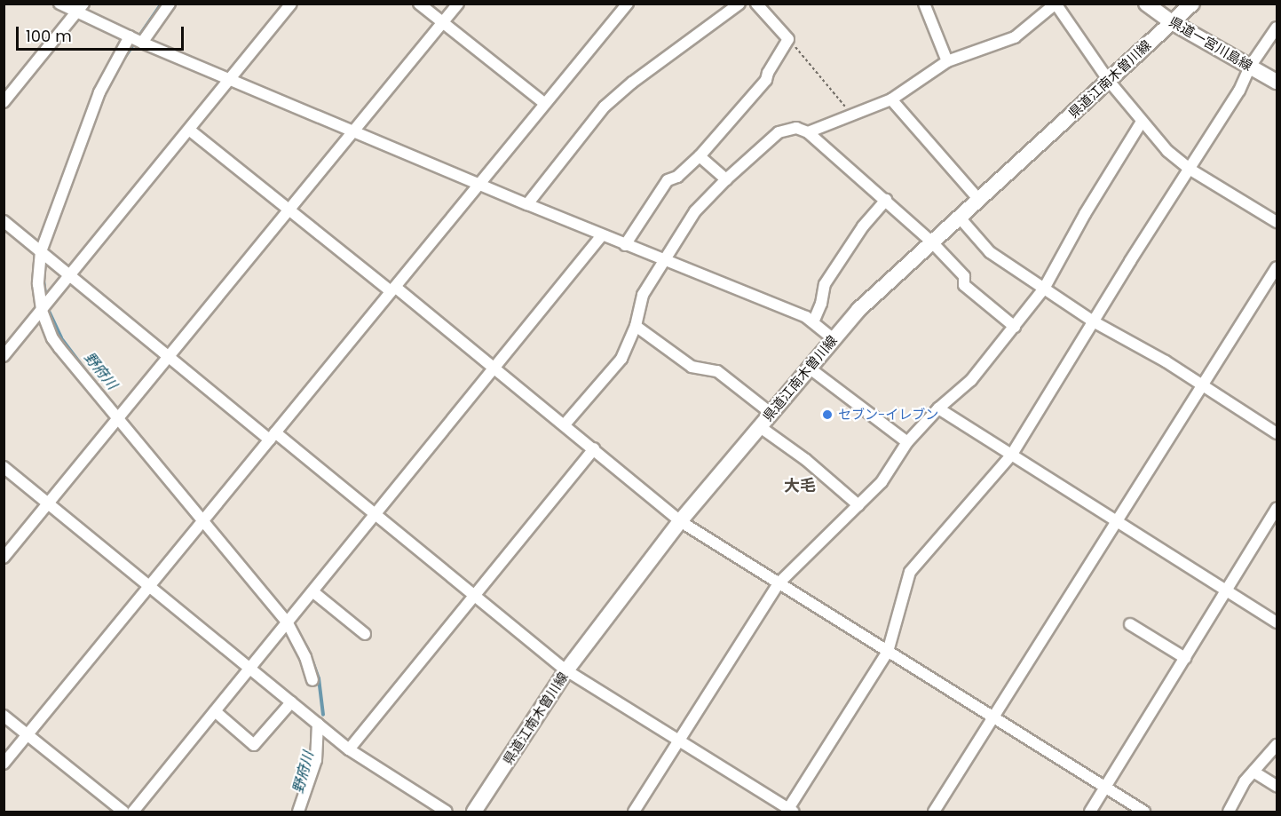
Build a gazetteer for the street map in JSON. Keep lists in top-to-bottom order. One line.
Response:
{"streets":{"main road":["県道一宮川島線","県道江南木曽川線"]},"crossings":[["県道一宮川島線","県道江南木曽川線"]],"districts":["大毛"],"water":["野府川"],"places":["セブン-イレブン"],"scale_bar":"100 m"}
